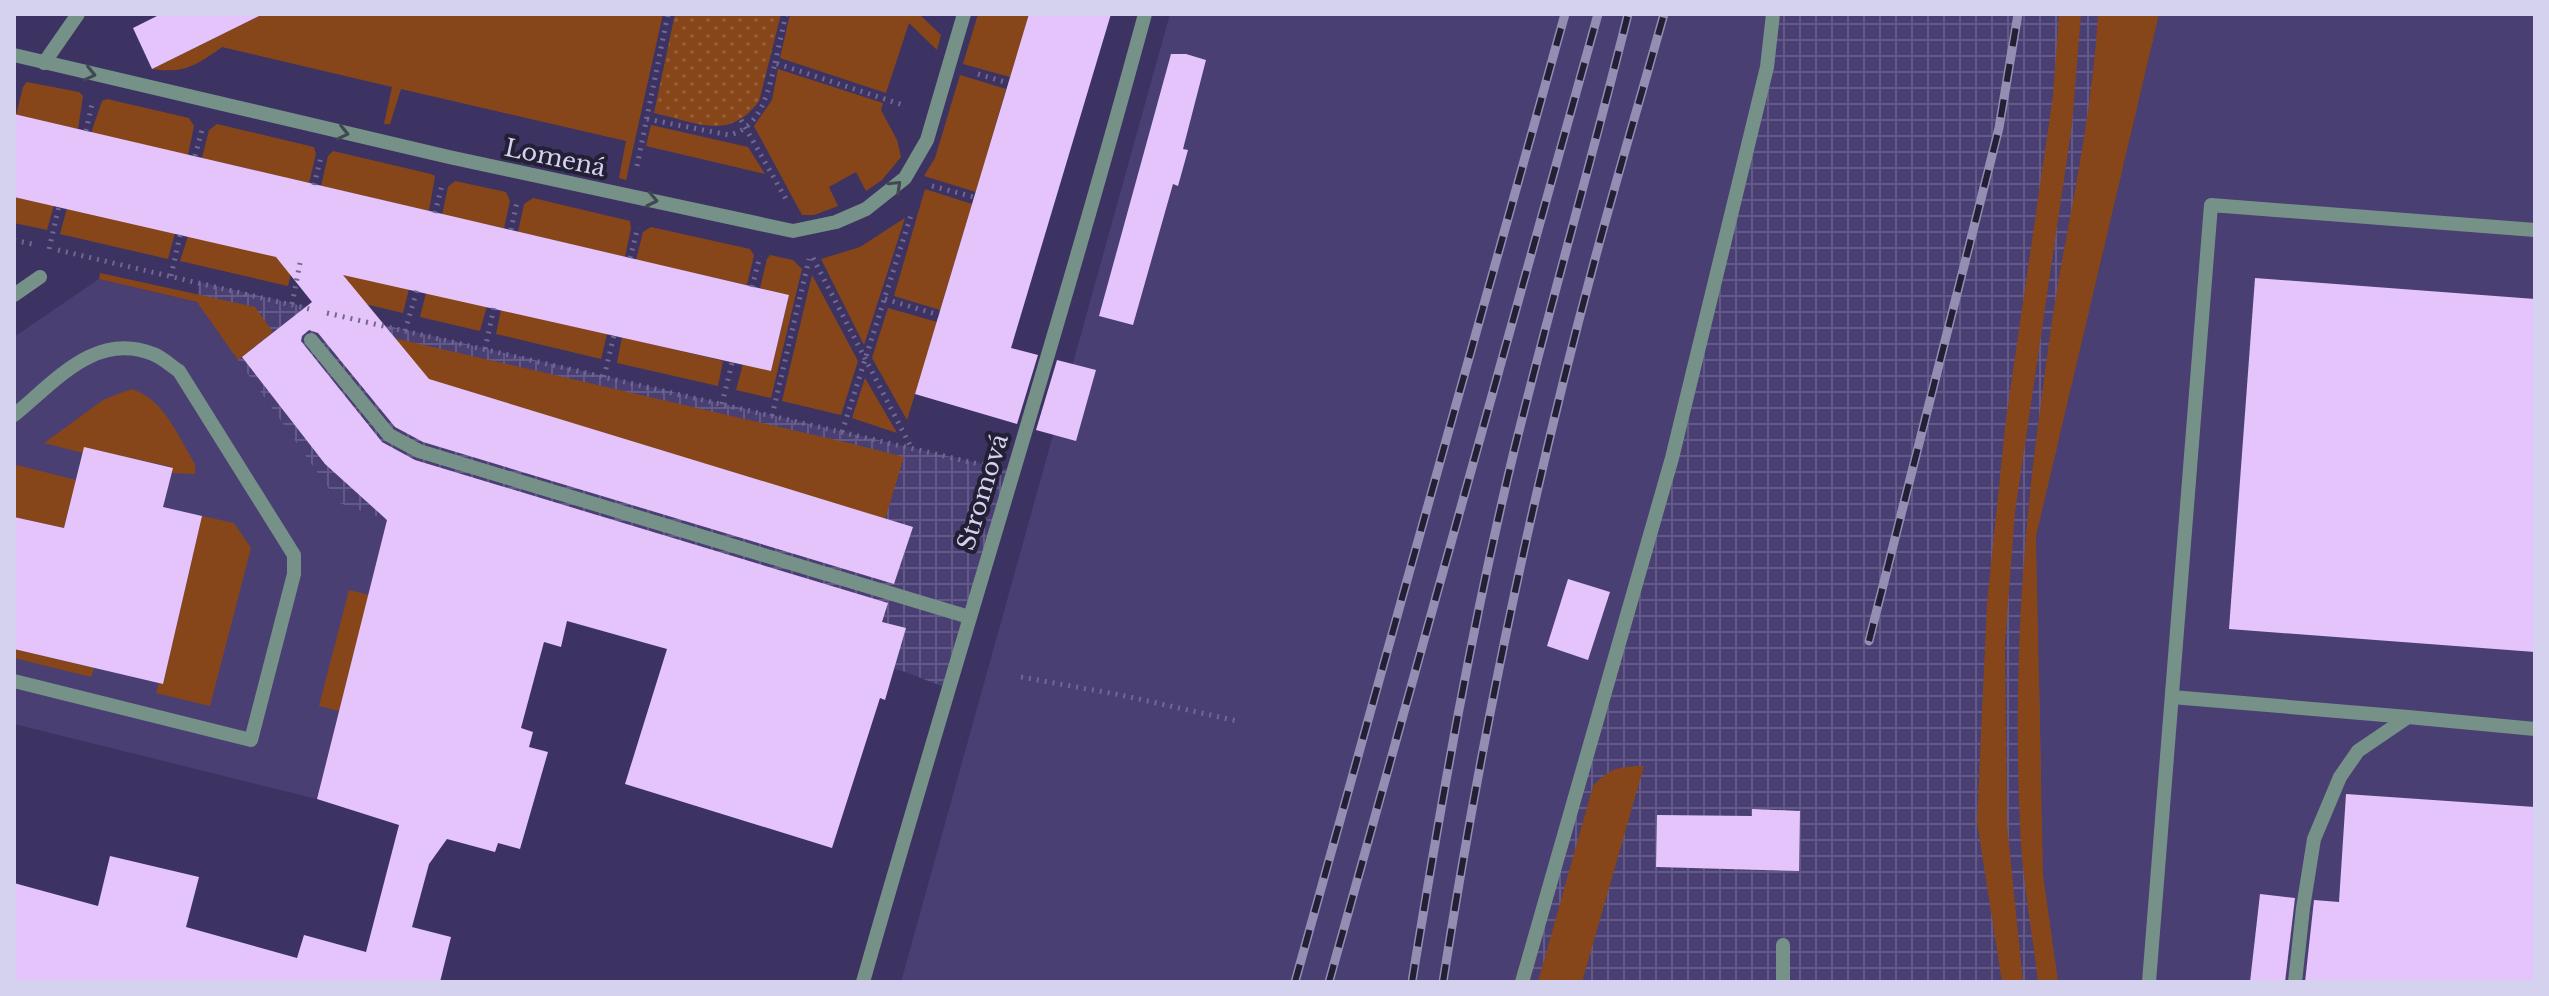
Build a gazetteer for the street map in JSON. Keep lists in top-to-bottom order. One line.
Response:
{"streets":{"street":["Lomená","Stromová"]},"one_way":["Lomená"]}
